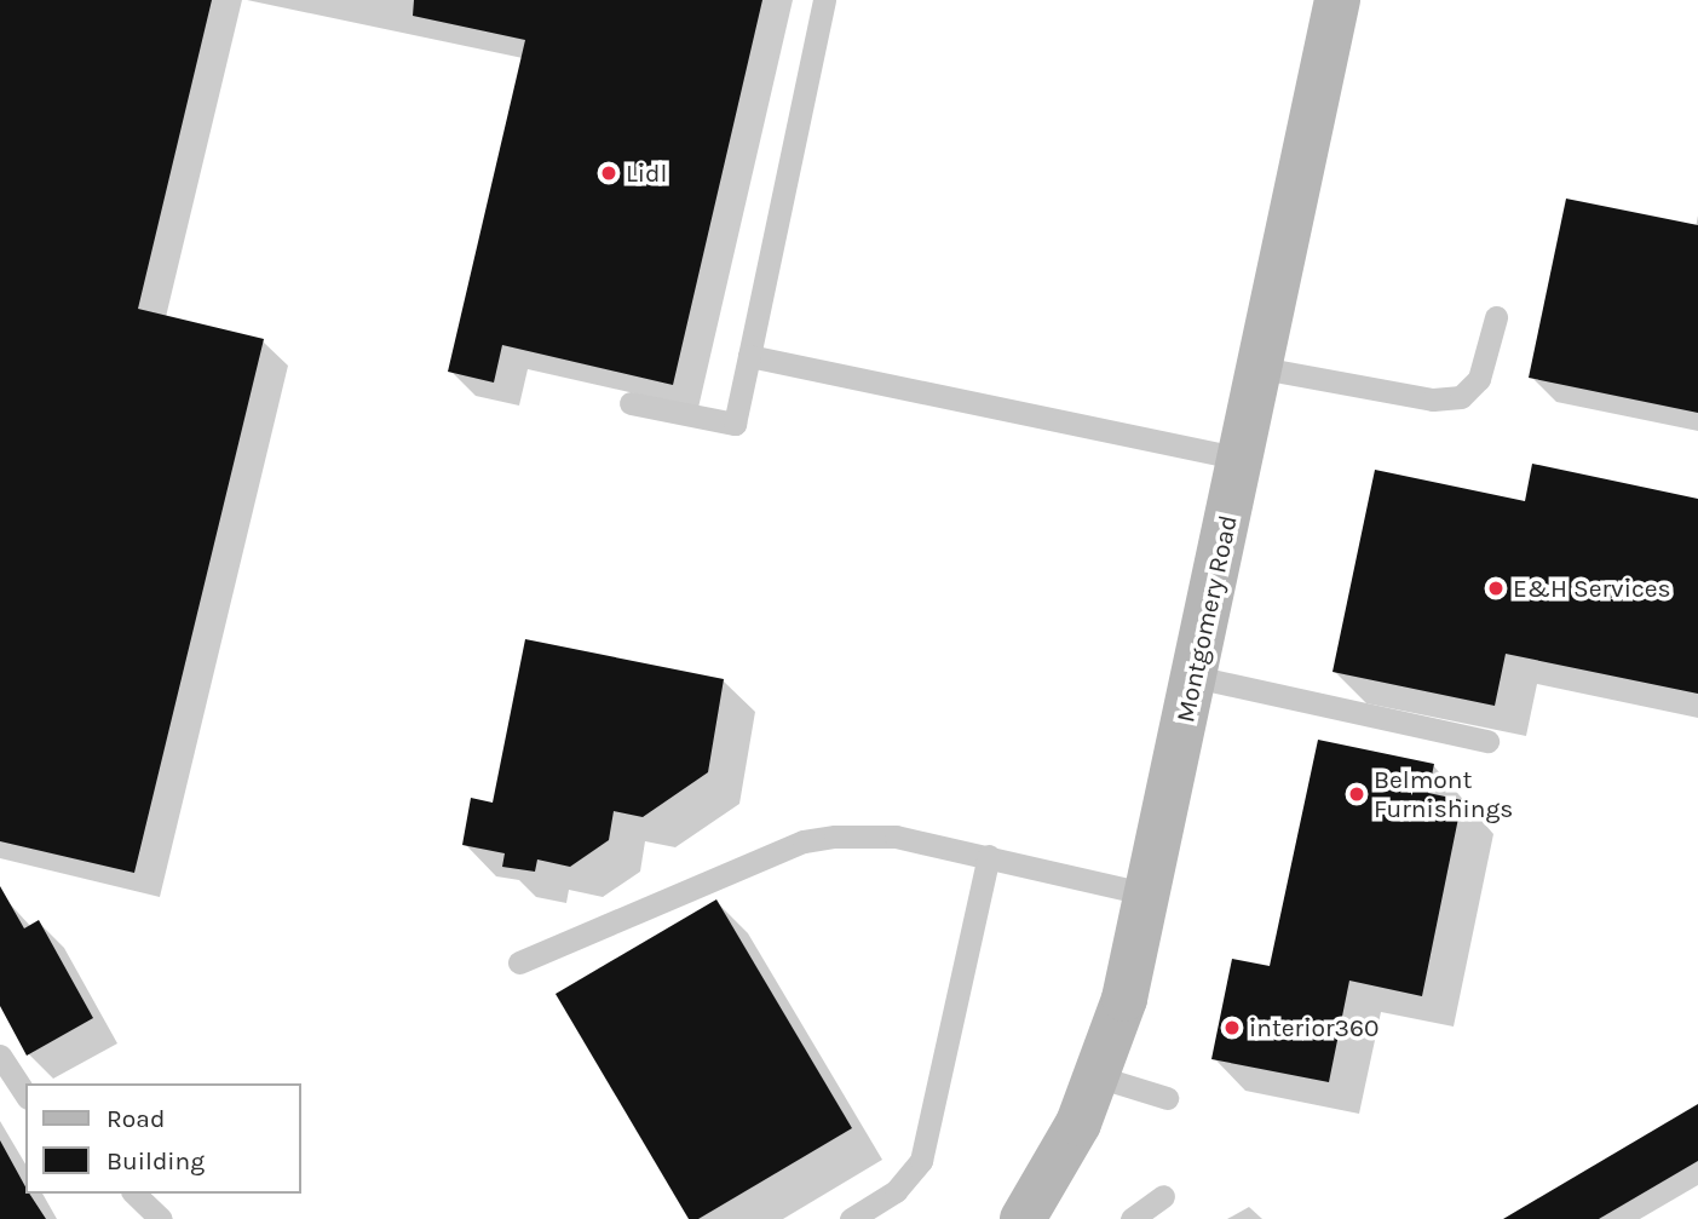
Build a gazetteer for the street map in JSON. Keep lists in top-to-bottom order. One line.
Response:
{"streets":{"street":["Montgomery Road"]},"places":["Lidl","E&H Services","Belmont Furnishings","interior360"],"legend":["Road","Building"]}
